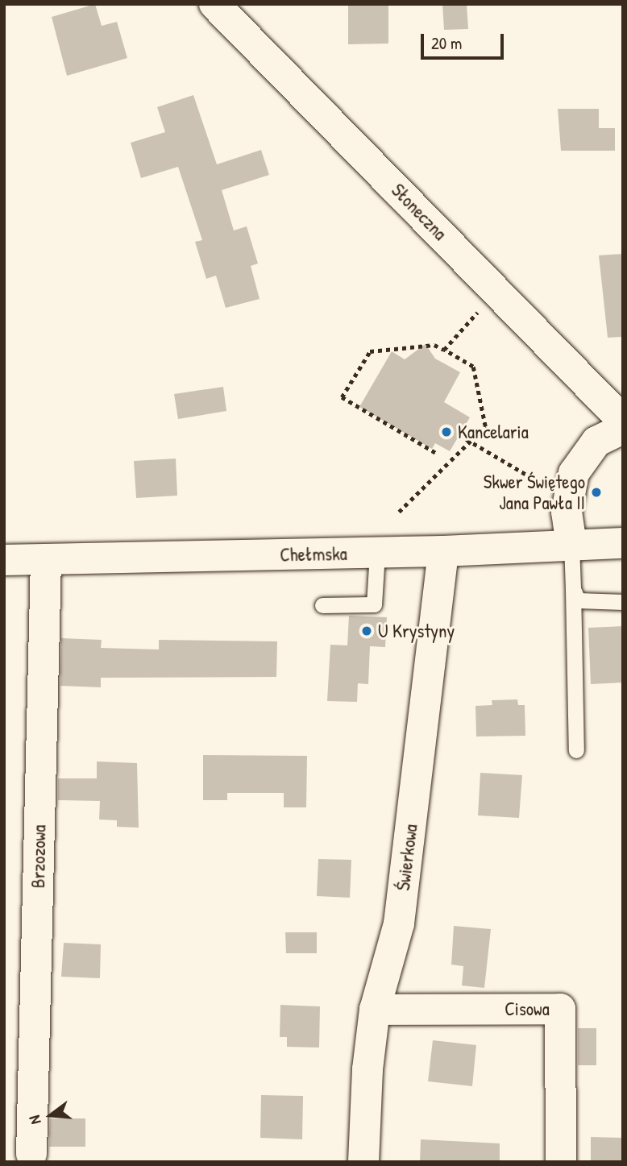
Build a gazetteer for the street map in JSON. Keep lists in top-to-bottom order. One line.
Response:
{"streets":{"street":["Słoneczna","Chełmska","Brzozowa","Świerkowa","Cisowa"]},"crossings":[["Chełmska","Brzozowa"],["Chełmska","Świerkowa"],["Świerkowa","Cisowa"]],"places":["Kancelaria","Skwer Świętego Jana Pawła II","U Krystyny"],"scale_bar":"20 m","north":"left"}
